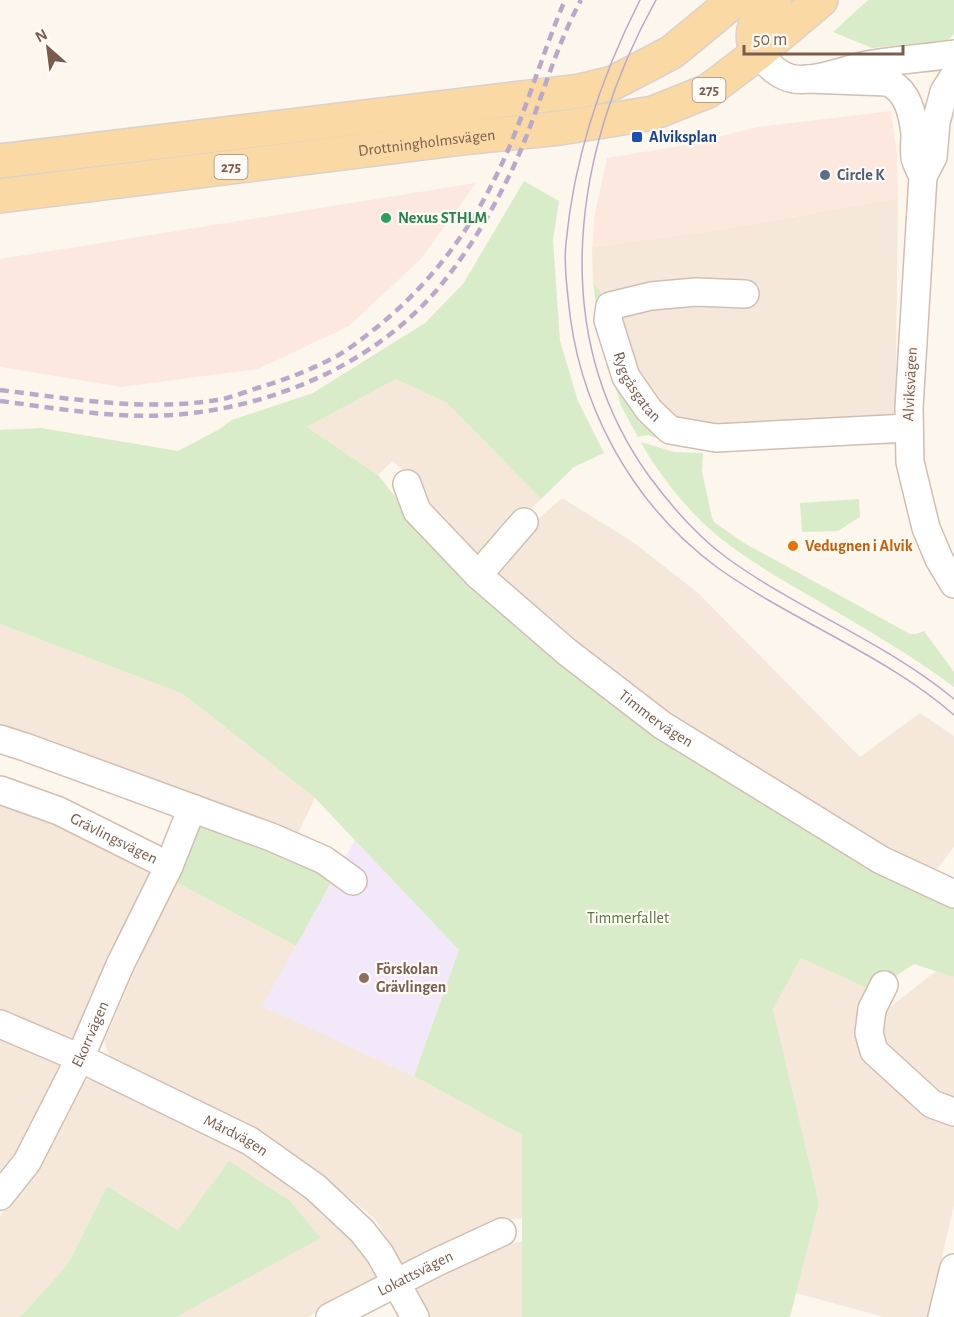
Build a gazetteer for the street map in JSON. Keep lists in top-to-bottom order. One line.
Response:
{"streets":{"main road":["275","Drottningholmsvägen"],"street":["Ryggåsgatan","Alviksvägen","Timmervägen","Grävlingsvägen","Ekorrvägen","Mårdvägen","Lokattsvägen"]},"crossings":[["Ryggåsgatan","Alviksvägen"],["Grävlingsvägen","Ekorrvägen"],["Ekorrvägen","Mårdvägen"],["Mårdvägen","Lokattsvägen"]],"parks":["Timmerfallet"],"places":{"transit":["Alviksplan"],"other":["Circle K","Nexus STHLM","Vedugnen i Alvik","Förskolan Grävlingen"]},"scale_bar":"50 m","north":"top left"}
